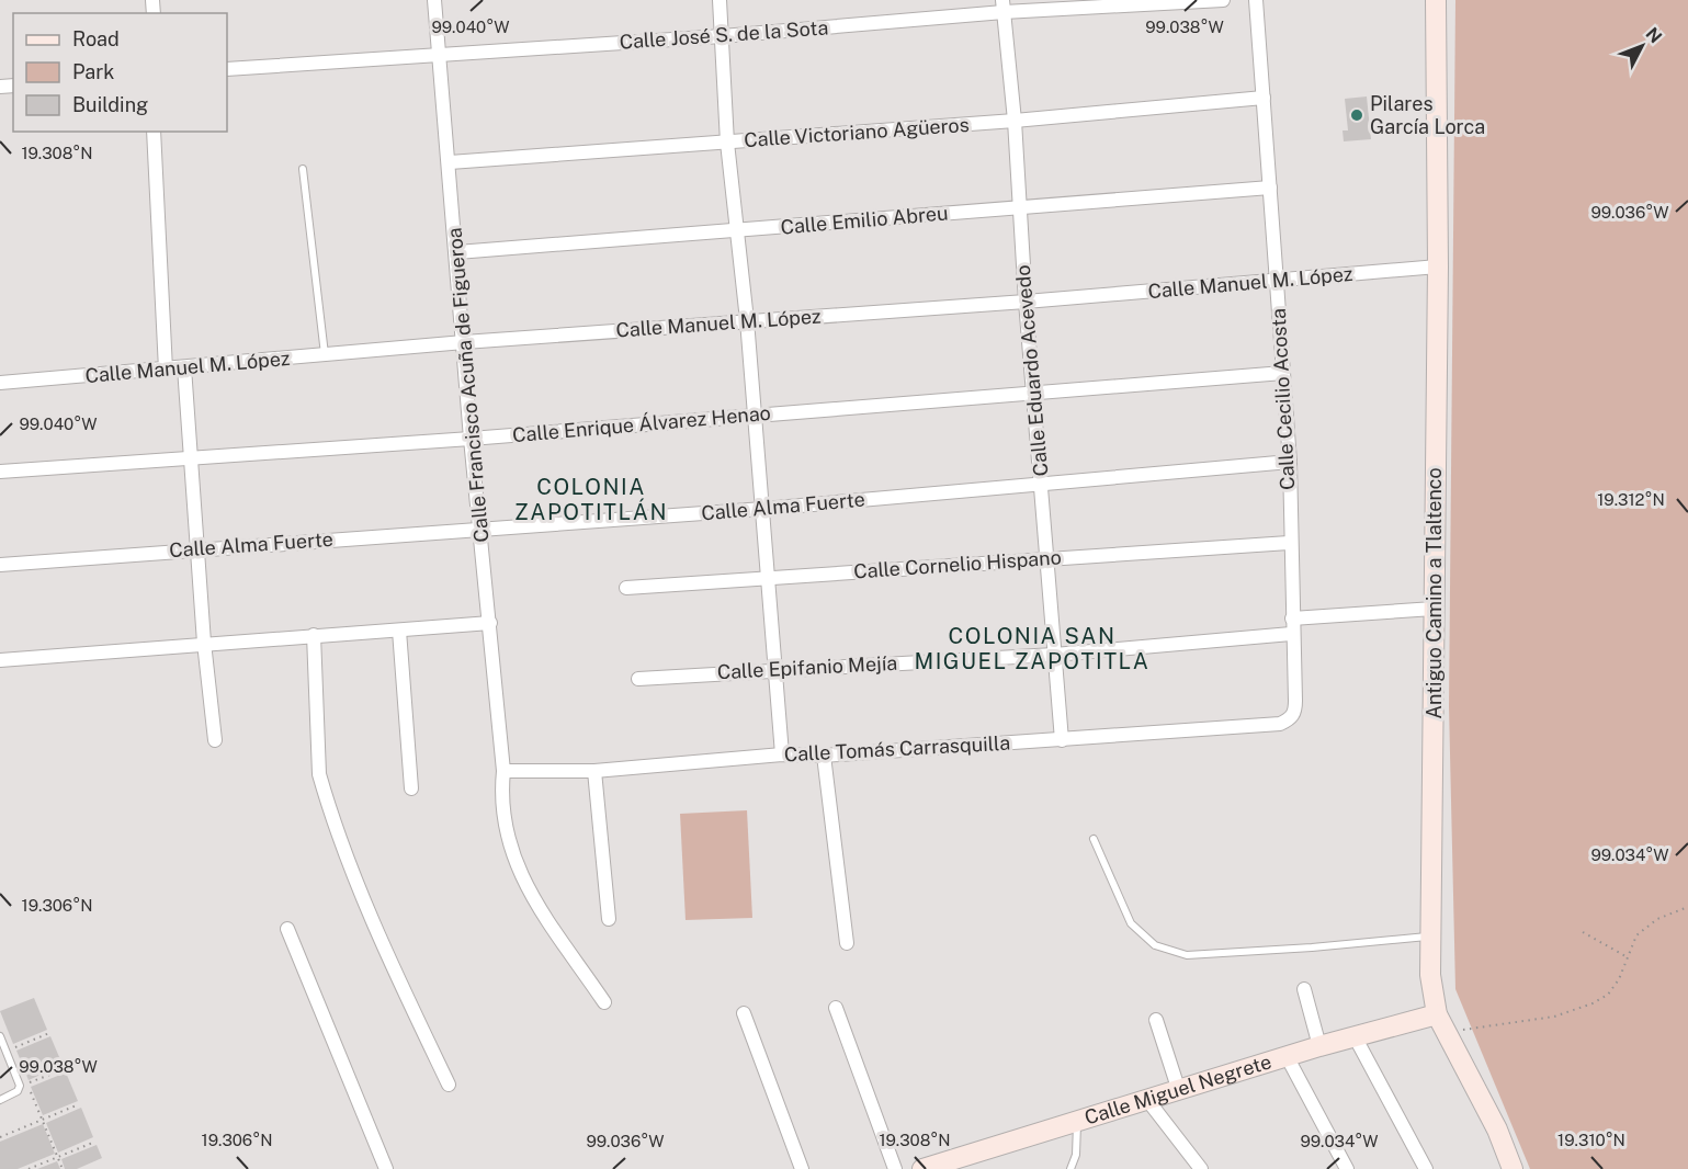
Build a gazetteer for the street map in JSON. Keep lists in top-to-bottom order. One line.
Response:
{"streets":{"street":["Calle José S. de la Sota","Calle Victoriano Agüeros","Calle Emilio Abreu","Calle Manuel M. López","Calle Eduardo Acevedo","Calle Francisco Acuña de Figueroa","Calle Cecilio Acosta","Calle Enrique Álvarez Henao","Calle Alma Fuerte","Calle Cornelio Hispano","Antiguo Camino a Tlaltenco","Calle Epifanio Mejía","Calle Tomás Carrasquilla","Calle Miguel Negrete"]},"crossings":[["Calle José S. de la Sota","Calle Eduardo Acevedo"],["Calle José S. de la Sota","Calle Francisco Acuña de Figueroa"],["Calle Victoriano Agüeros","Calle Eduardo Acevedo"],["Calle Victoriano Agüeros","Calle Francisco Acuña de Figueroa"],["Calle Victoriano Agüeros","Calle Cecilio Acosta"],["Calle Emilio Abreu","Calle Eduardo Acevedo"],["Calle Emilio Abreu","Calle Francisco Acuña de Figueroa"],["Calle Emilio Abreu","Calle Cecilio Acosta"],["Calle Manuel M. López","Calle Eduardo Acevedo"],["Calle Manuel M. López","Calle Francisco Acuña de Figueroa"],["Calle Manuel M. López","Calle Cecilio Acosta"],["Calle Manuel M. López","Antiguo Camino a Tlaltenco"],["Calle Eduardo Acevedo","Calle Enrique Álvarez Henao"],["Calle Eduardo Acevedo","Calle Alma Fuerte"],["Calle Eduardo Acevedo","Calle Cornelio Hispano"],["Calle Eduardo Acevedo","Calle Epifanio Mejía"],["Calle Eduardo Acevedo","Calle Tomás Carrasquilla"],["Calle Francisco Acuña de Figueroa","Calle Enrique Álvarez Henao"],["Calle Francisco Acuña de Figueroa","Calle Alma Fuerte"],["Calle Francisco Acuña de Figueroa","Calle Tomás Carrasquilla"],["Calle Cecilio Acosta","Calle Enrique Álvarez Henao"],["Calle Cecilio Acosta","Calle Alma Fuerte"],["Calle Cecilio Acosta","Calle Cornelio Hispano"],["Calle Cecilio Acosta","Calle Epifanio Mejía"],["Calle Cecilio Acosta","Calle Tomás Carrasquilla"],["Antiguo Camino a Tlaltenco","Calle Miguel Negrete"]],"districts":["COLONIA ZAPOTITLÁN","COLONIA SAN MIGUEL ZAPOTITLA"],"places":["Pilares García Lorca"],"legend":["Road","Park","Building"],"north":"top right","coordinates":["99.040°W","99.038°W","19.308°N","99.036°W","19.312°N","99.034°W","19.306°N","19.310°N"]}
